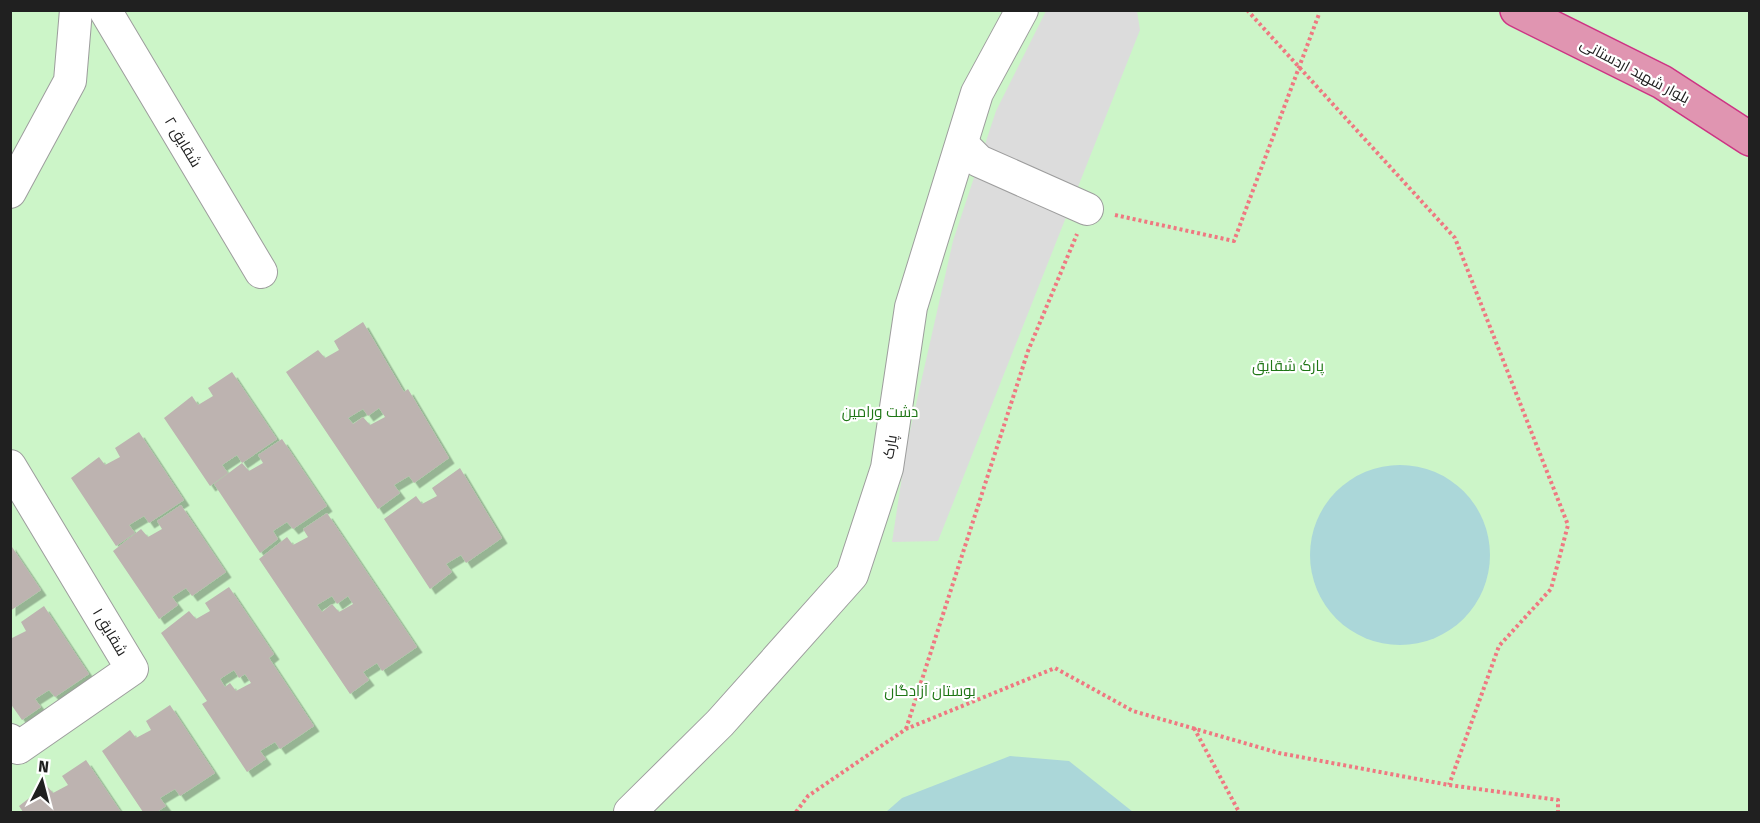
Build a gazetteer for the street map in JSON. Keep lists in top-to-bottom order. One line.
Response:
{"streets":{"highway":["بلوار شهید اردستانی"],"street":["شقایق ۲","پارک","شقایق ۱"]},"parks":["پارک شقایق","دشت ورامین","بوستان آزادگان"],"north":"top"}
